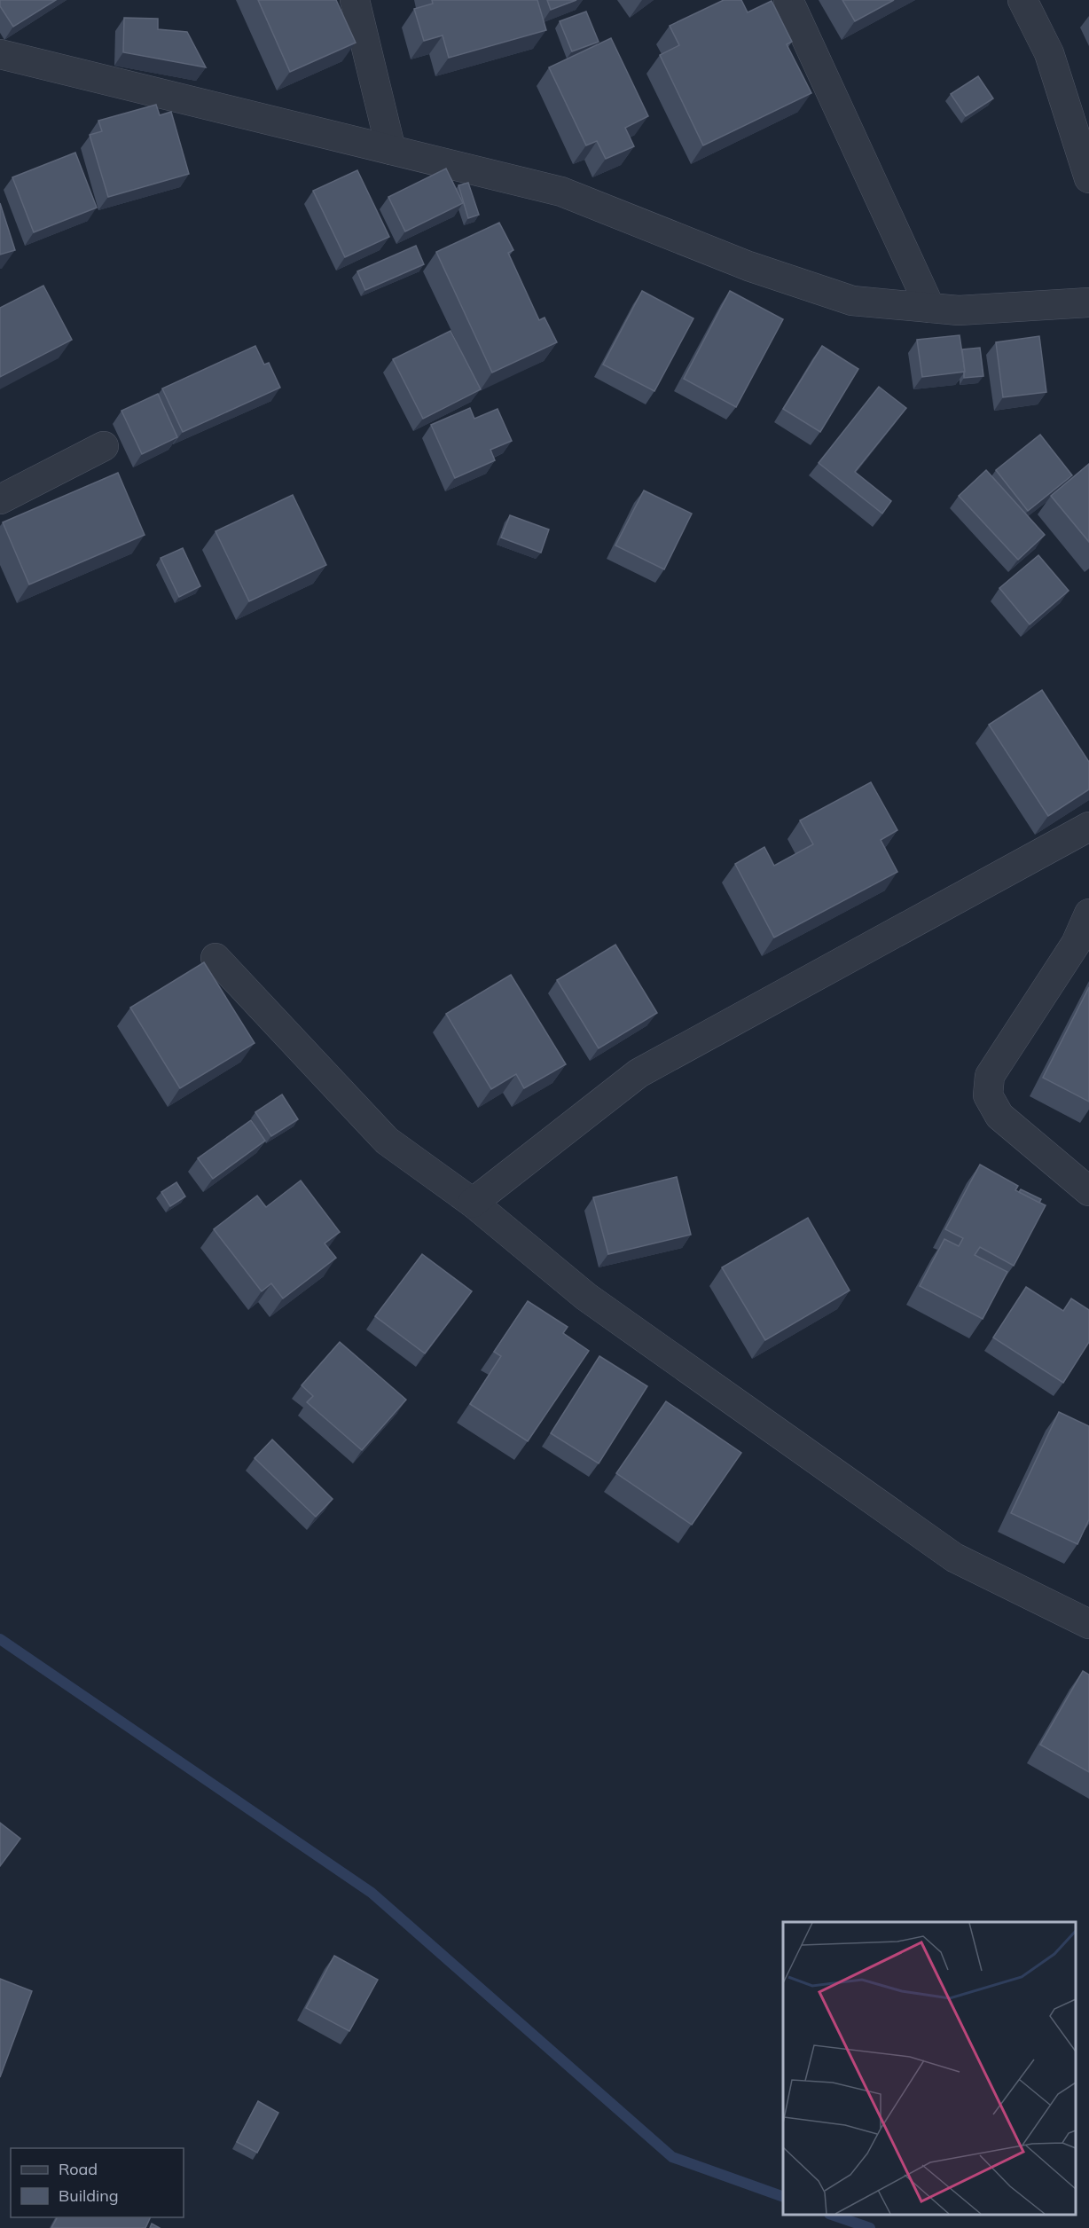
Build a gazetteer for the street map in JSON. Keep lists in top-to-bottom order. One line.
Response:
{"legend":["Road","Building"]}
